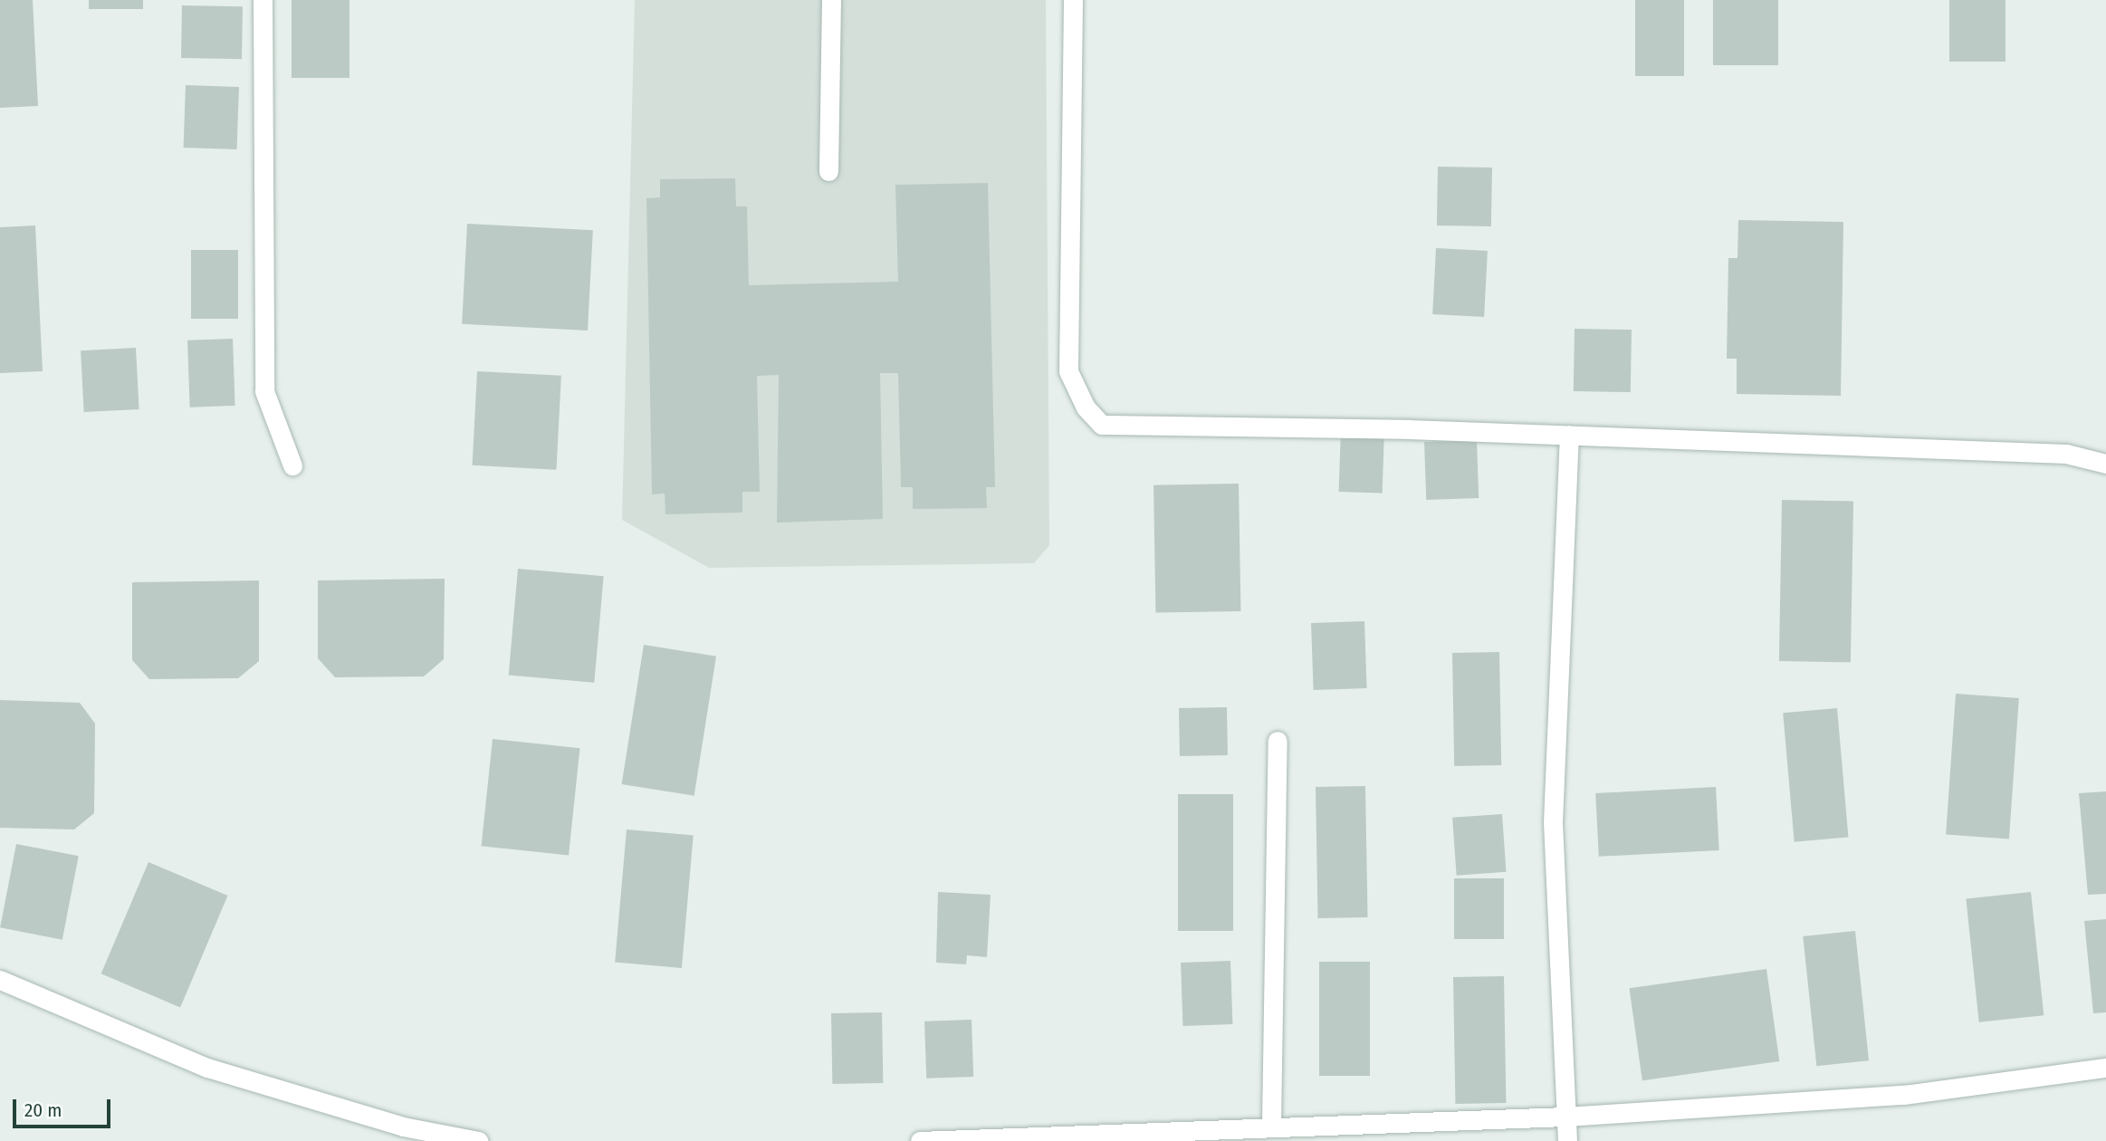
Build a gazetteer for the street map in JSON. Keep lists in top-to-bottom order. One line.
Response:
{"scale_bar":"20 m"}
